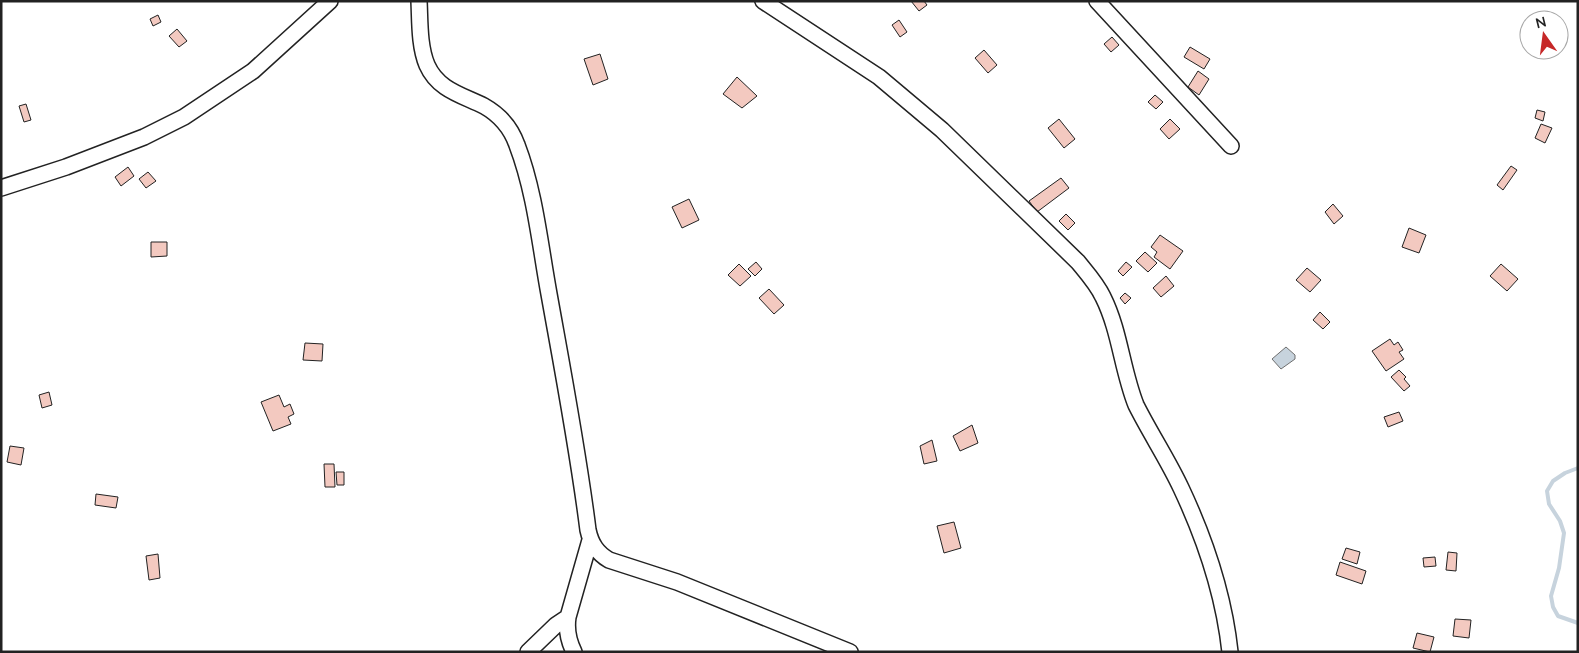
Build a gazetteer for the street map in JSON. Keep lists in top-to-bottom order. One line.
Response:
{"north":"top"}
